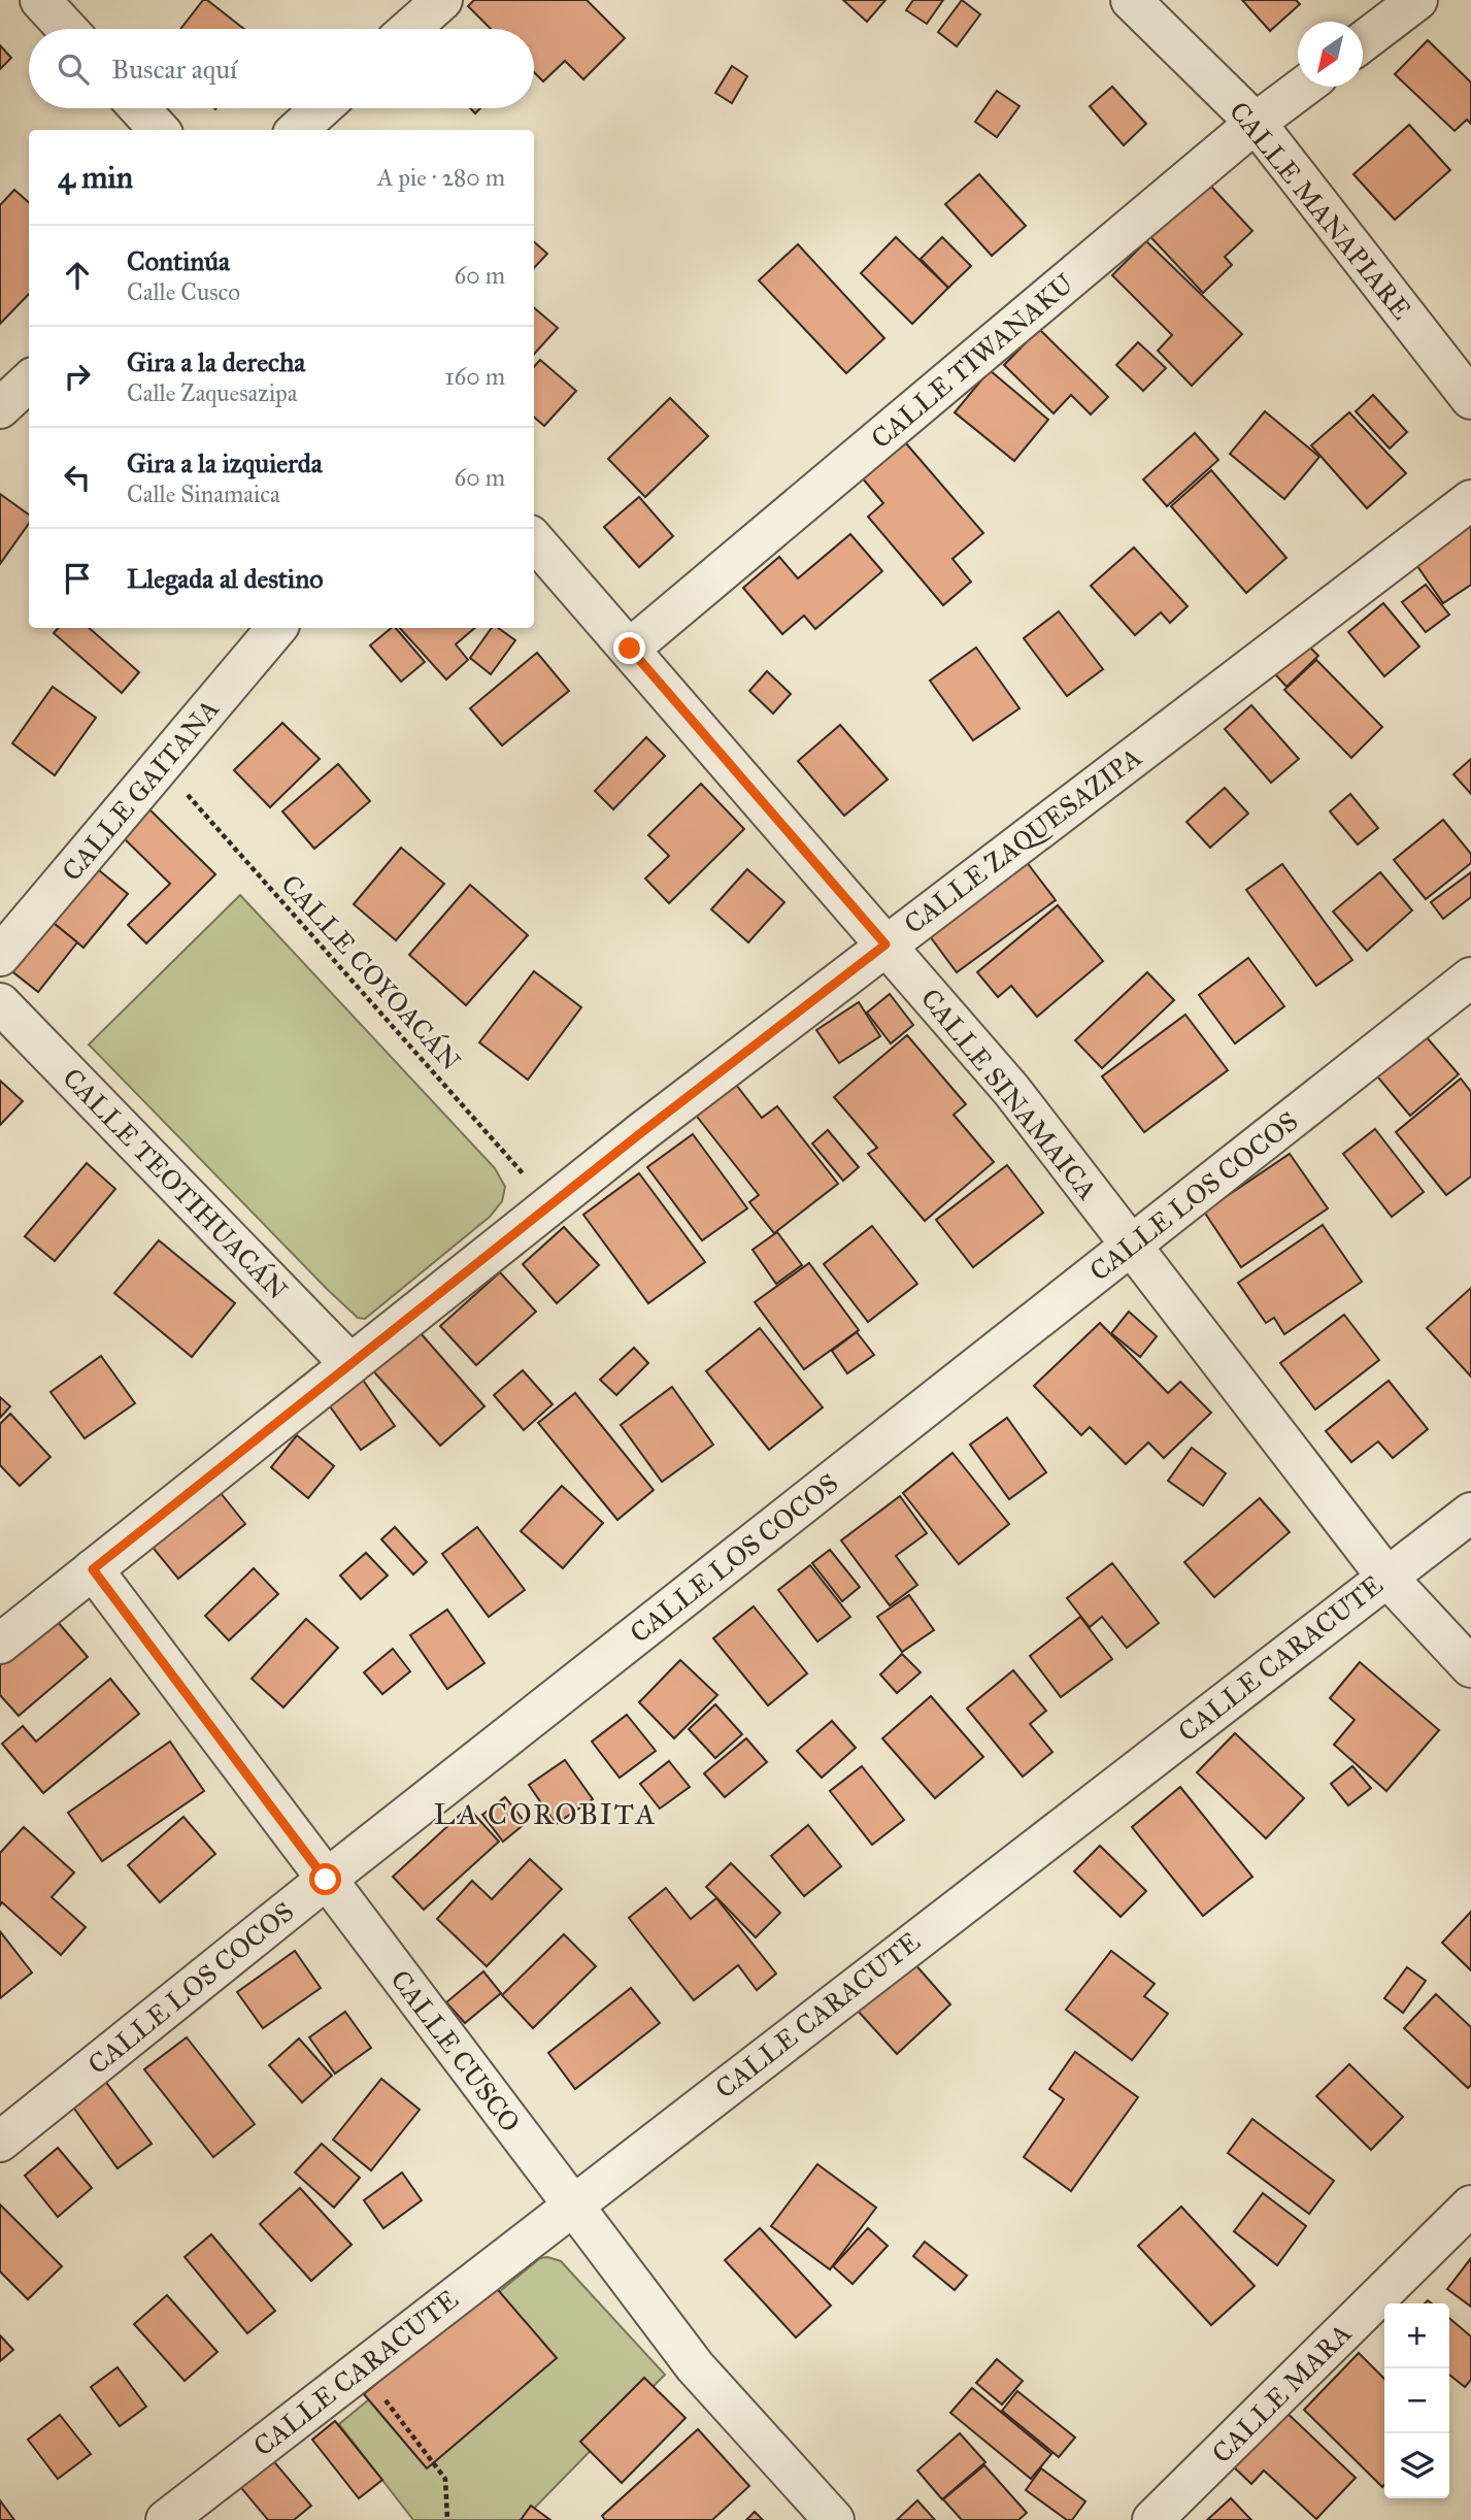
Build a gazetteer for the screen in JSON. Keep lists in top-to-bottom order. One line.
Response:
{"streets":{"street":["CALLE MANAPIARE","CALLE TIWANAKU","CALLE GAITANA","CALLE ZAQUESAZIPA","CALLE SINAMAICA","CALLE TEOTIHUACÁN","CALLE LOS COCOS","CALLE CARACUTE","CALLE CUSCO","CALLE MARA"],"path":["CALLE COYOACÁN"]},"crossings":[["CALLE MANAPIARE","CALLE TIWANAKU"],["CALLE TIWANAKU","CALLE SINAMAICA"],["CALLE GAITANA","CALLE COYOACÁN"],["CALLE ZAQUESAZIPA","CALLE COYOACÁN"],["CALLE ZAQUESAZIPA","CALLE SINAMAICA"],["CALLE ZAQUESAZIPA","CALLE TEOTIHUACÁN"],["CALLE ZAQUESAZIPA","CALLE CUSCO"],["CALLE SINAMAICA","CALLE LOS COCOS"],["CALLE SINAMAICA","CALLE CARACUTE"],["CALLE LOS COCOS","CALLE CUSCO"],["CALLE CARACUTE","CALLE CUSCO"]],"districts":["LA COROBITA"],"north":"bottom left","page":{"search":"Buscar aquí","heading":["4 min","A pie · 280 m"],"list":[["Continúa","Calle Cusco","60 m"],["Gira a la derecha","Calle Zaquesazipa","160 m"],["Gira a la izquierda","Calle Sinamaica","60 m"],"Llegada al destino"],"map_buttons":["+","−"]}}
